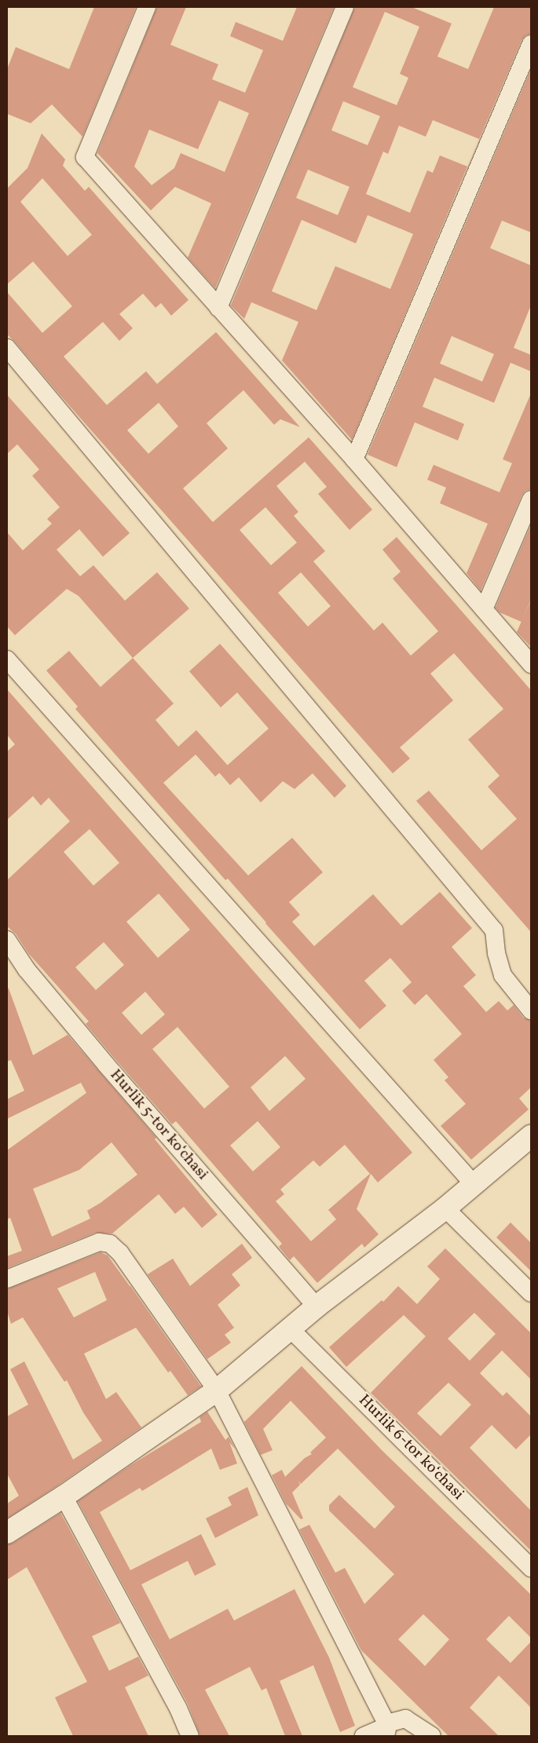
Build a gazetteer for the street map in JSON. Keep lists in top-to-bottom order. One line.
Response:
{"streets":{"street":["Hurlik 5-tor koʻchasi","Hurlik 6-tor koʻchasi"]}}
